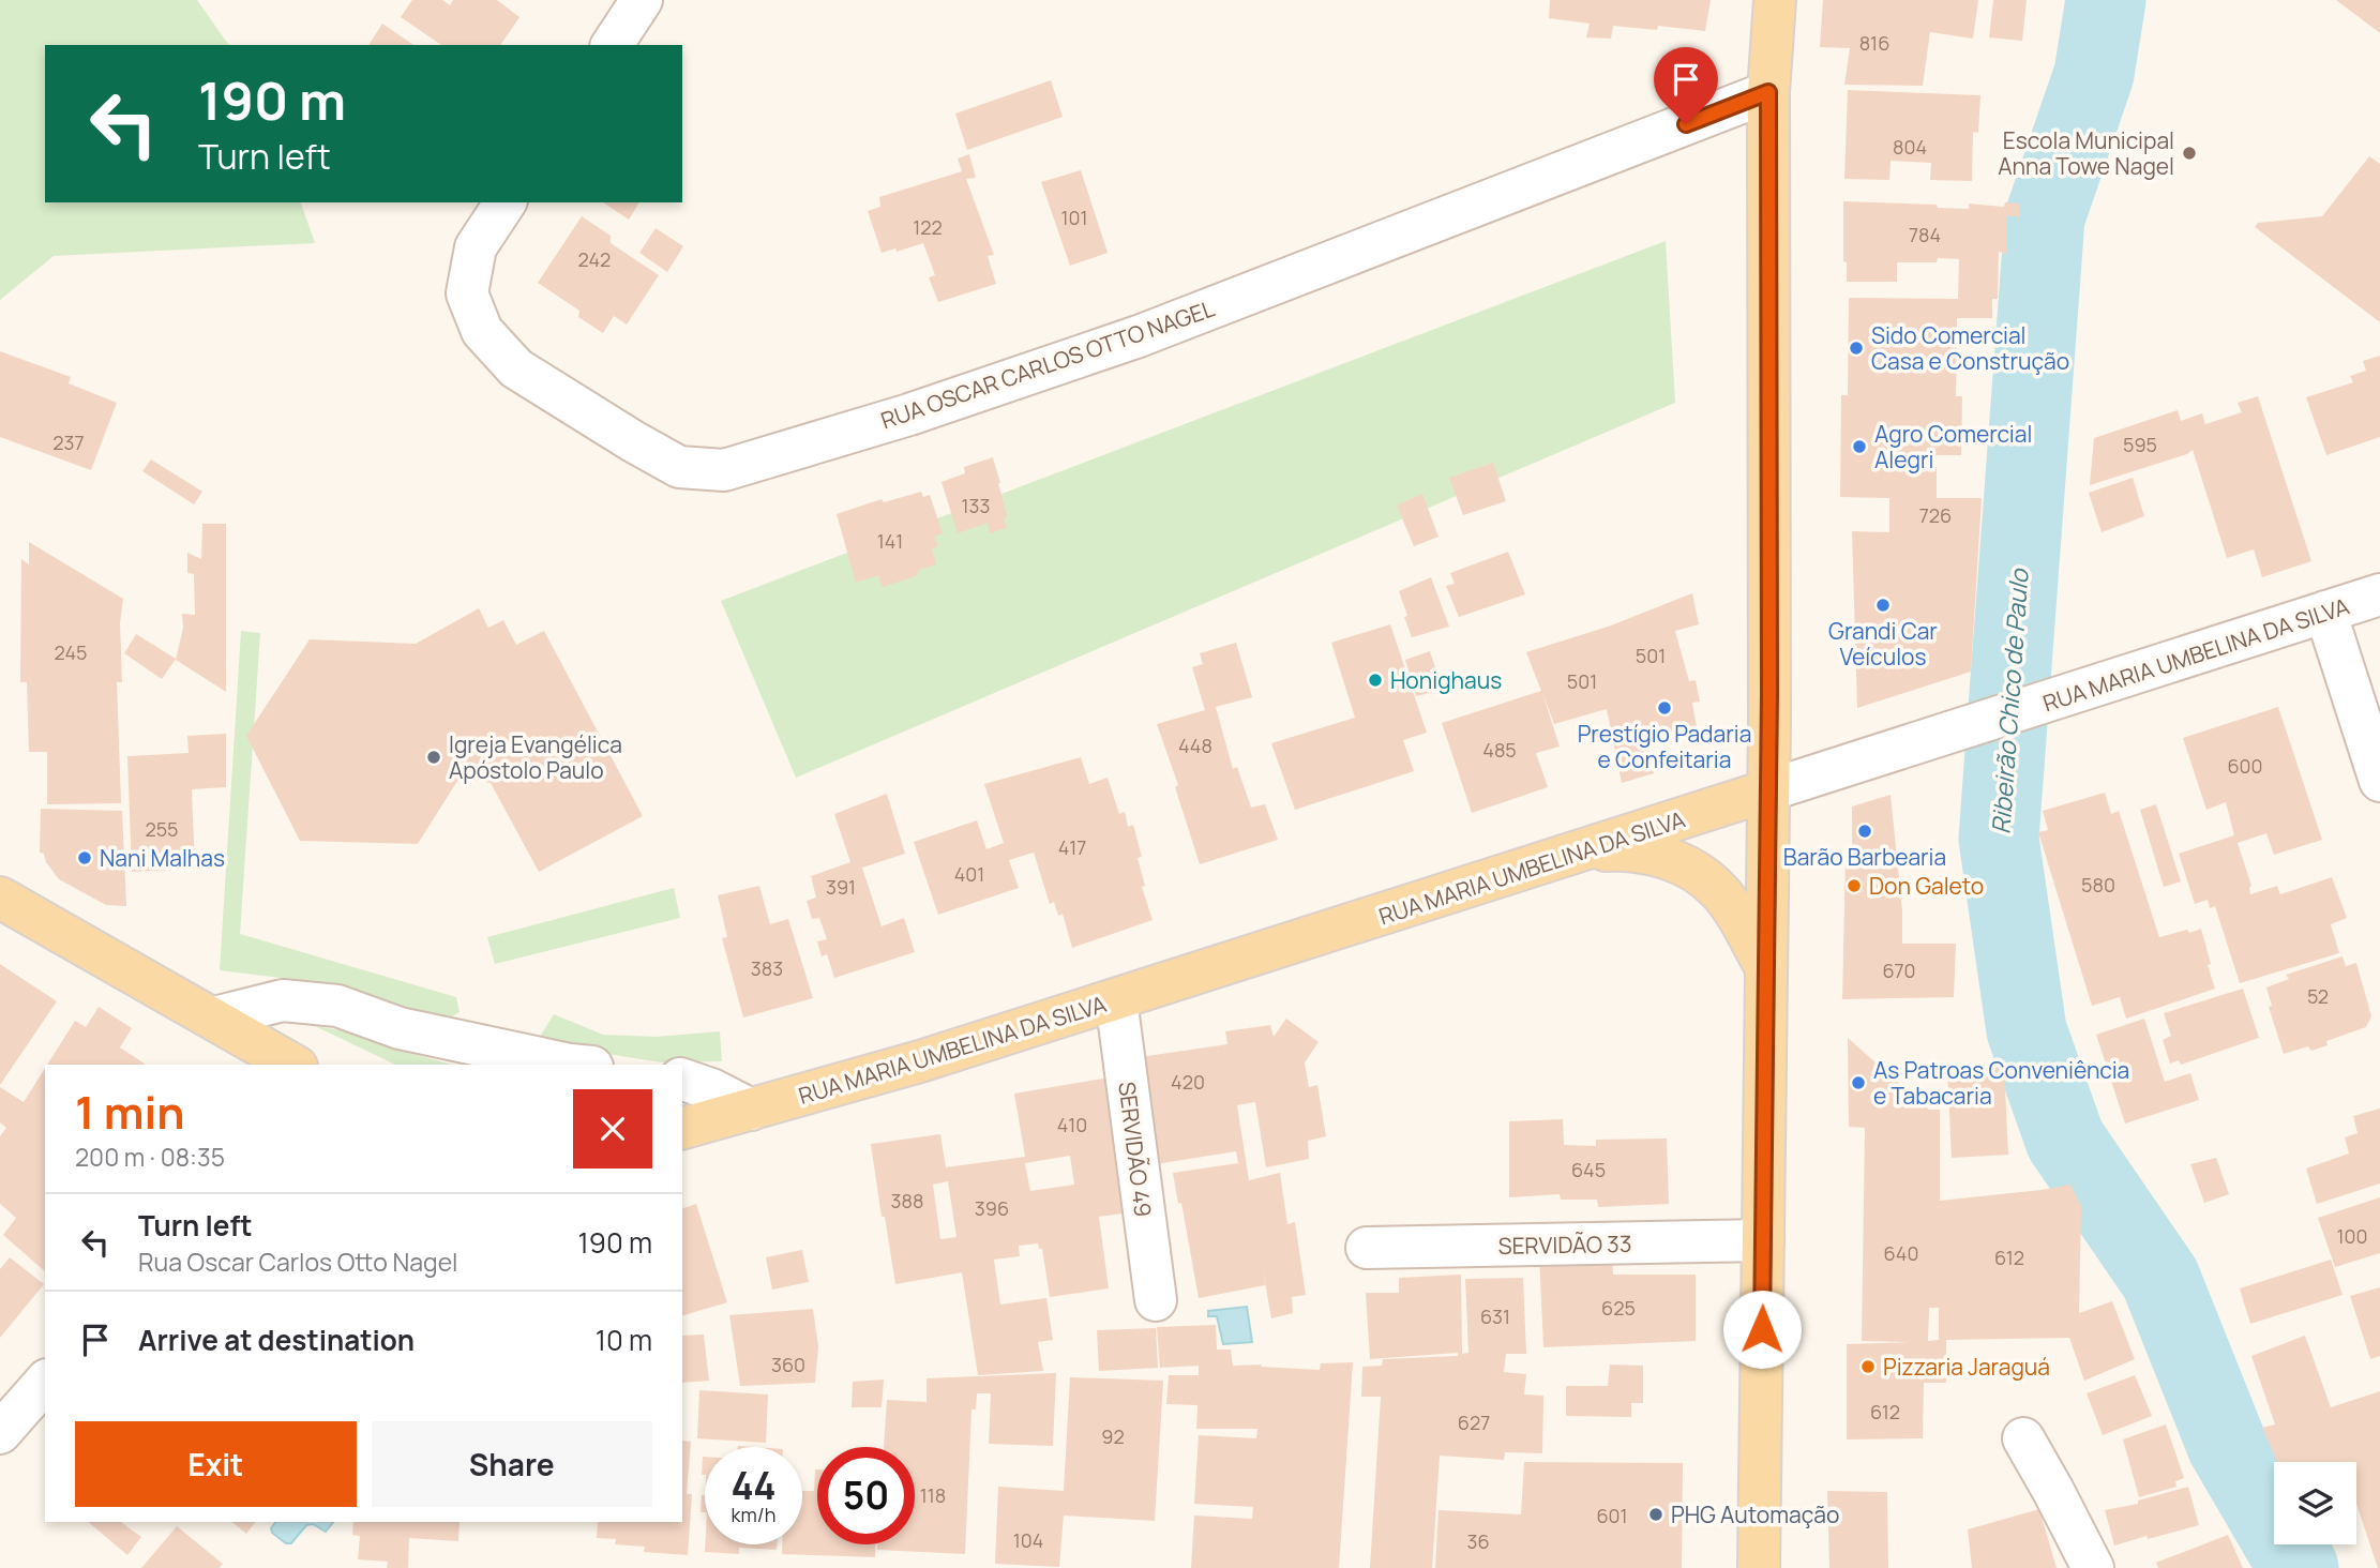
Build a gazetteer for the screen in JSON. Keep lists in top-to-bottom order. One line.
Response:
{"streets":{"main road":["RUA MARIA UMBELINA DA SILVA"],"street":["RUA OSCAR CARLOS OTTO NAGEL","SERVIDÃO 49","SERVIDÃO 33"]},"crossings":[["RUA MARIA UMBELINA DA SILVA","SERVIDÃO 49"]],"water":["Ribeirão Chico de Paulo"],"places":["Escola Municipal Anna Towe Nagel","Sido Comercial Casa e Construção","Agro Comercial Alegri","Grandi Car Veículos","Honighaus","Prestígio Padaria e Confeitaria","Igreja Evangélica Apóstolo Paulo","Barão Barbearia","Nani Malhas","Don Galeto","As Patroas Conveniência e Tabacaria","Pizzaria Jaraguá","PHG Automação"],"house_numbers":["816","804","101","122","784","242","237","595","133","726","141","245","501","501","448","485","600","255","417","401","580","391","383","670","52","420","410","645","388","396","100","640","612","625","631","360","612","627","92","118","601","104","36"],"page":{"turn":["190 m","Turn left"],"heading":["1 min","200 m · 08:35"],"list":[{"name":"Turn left","note":"Rua Oscar Carlos Otto Nagel","value":"190 m"},{"name":"Arrive at destination","value":"10 m"}],"buttons":["Exit","Share"],"speed":"44 km/h","limit":"50"}}
